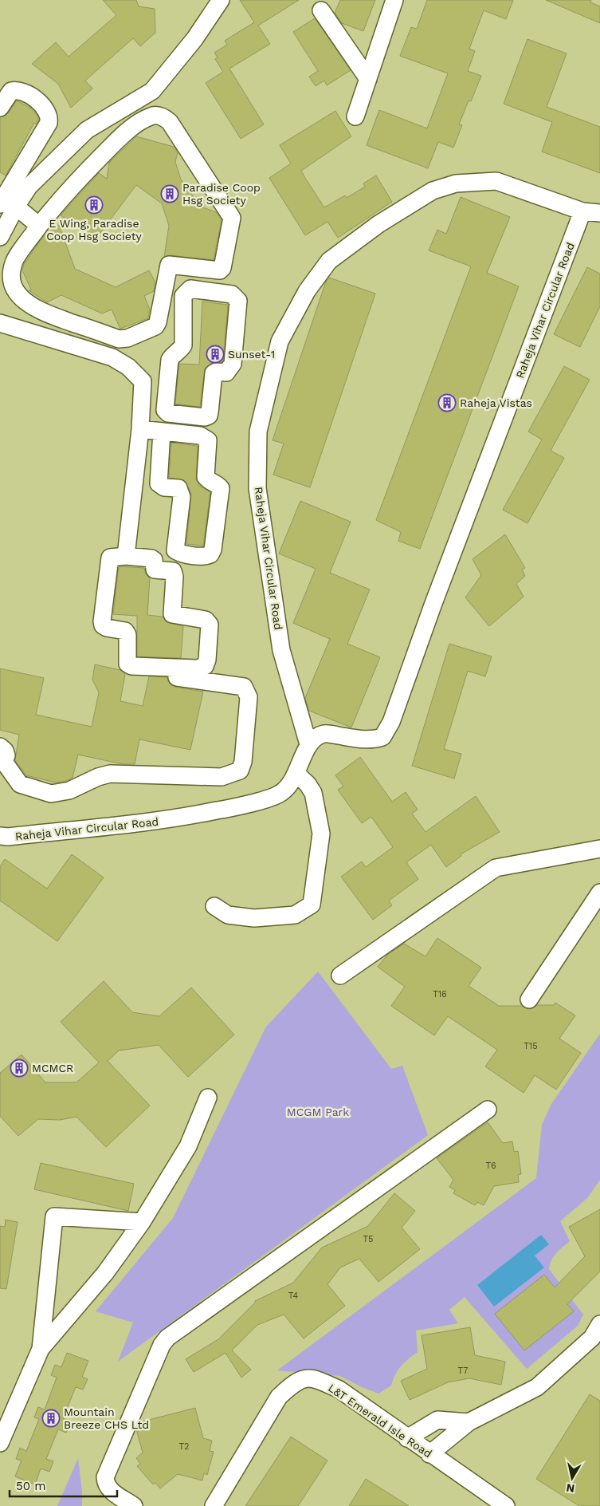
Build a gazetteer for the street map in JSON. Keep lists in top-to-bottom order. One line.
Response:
{"streets":{"street":["Raheja Vihar Circular Road","L&T Emerald Isle Road"]},"parks":["MCGM Park"],"places":{"building":["Paradise Coop Hsg Society","E Wing, Paradise Coop Hsg Society","Sunset-1","Raheja Vistas","MCMCR","Mountain Breeze CHS Ltd"]},"house_numbers":["T16","T15","T6","T5","T4","T7","T2"],"scale_bar":"50 m","north":"bottom"}
